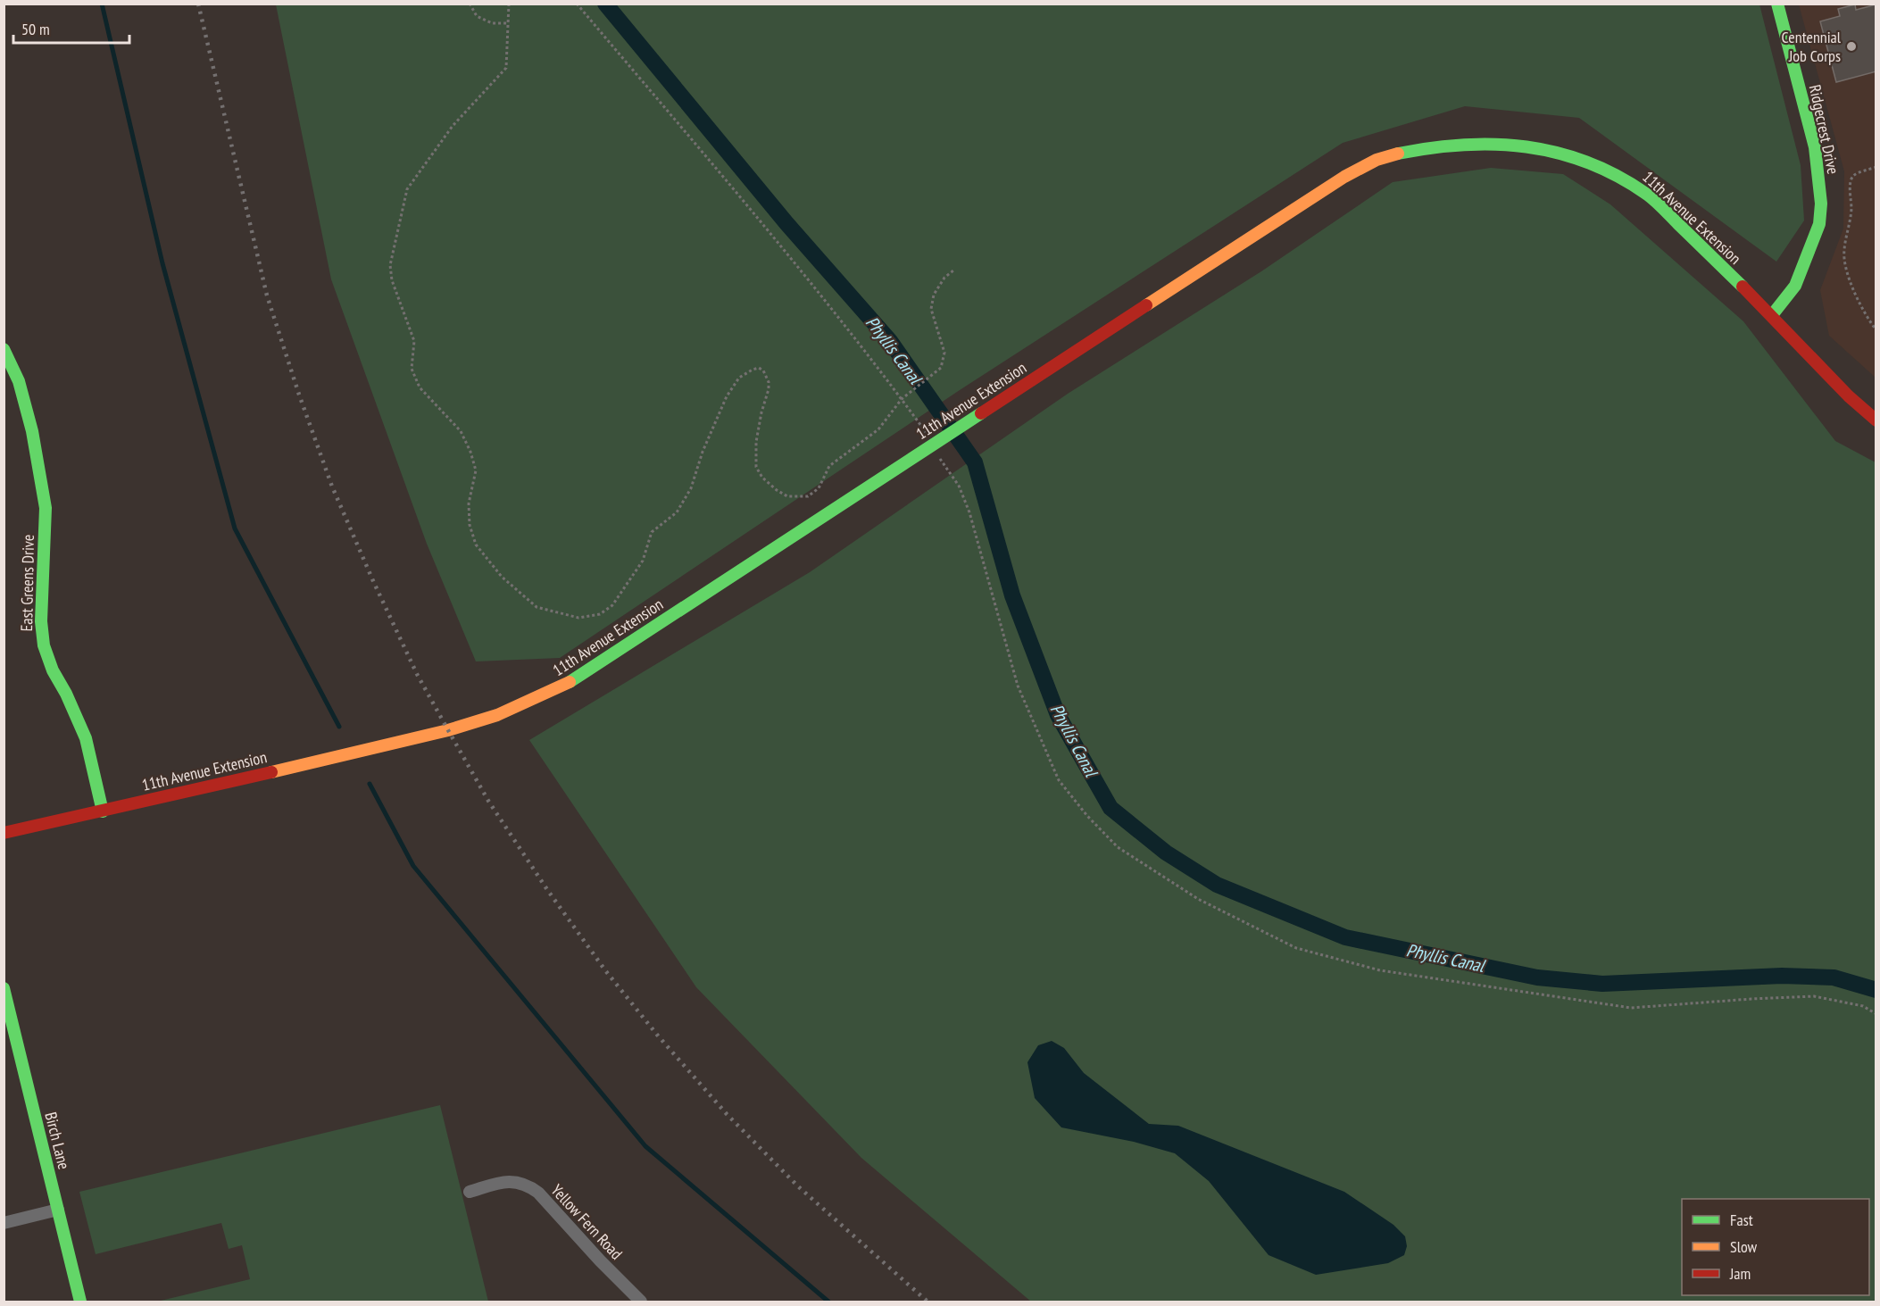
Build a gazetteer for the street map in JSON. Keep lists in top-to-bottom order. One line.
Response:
{"streets":{"street":["Ridgecrest Drive","11th Avenue Extension","East Greens Drive","Birch Lane","Yellow Fern Road"]},"crossings":[["Ridgecrest Drive","11th Avenue Extension"],["11th Avenue Extension","East Greens Drive"]],"water":["Phyllis Canal"],"places":["Centennial Job Corps"],"legend":["Fast","Slow","Jam"],"scale_bar":"50 m"}
